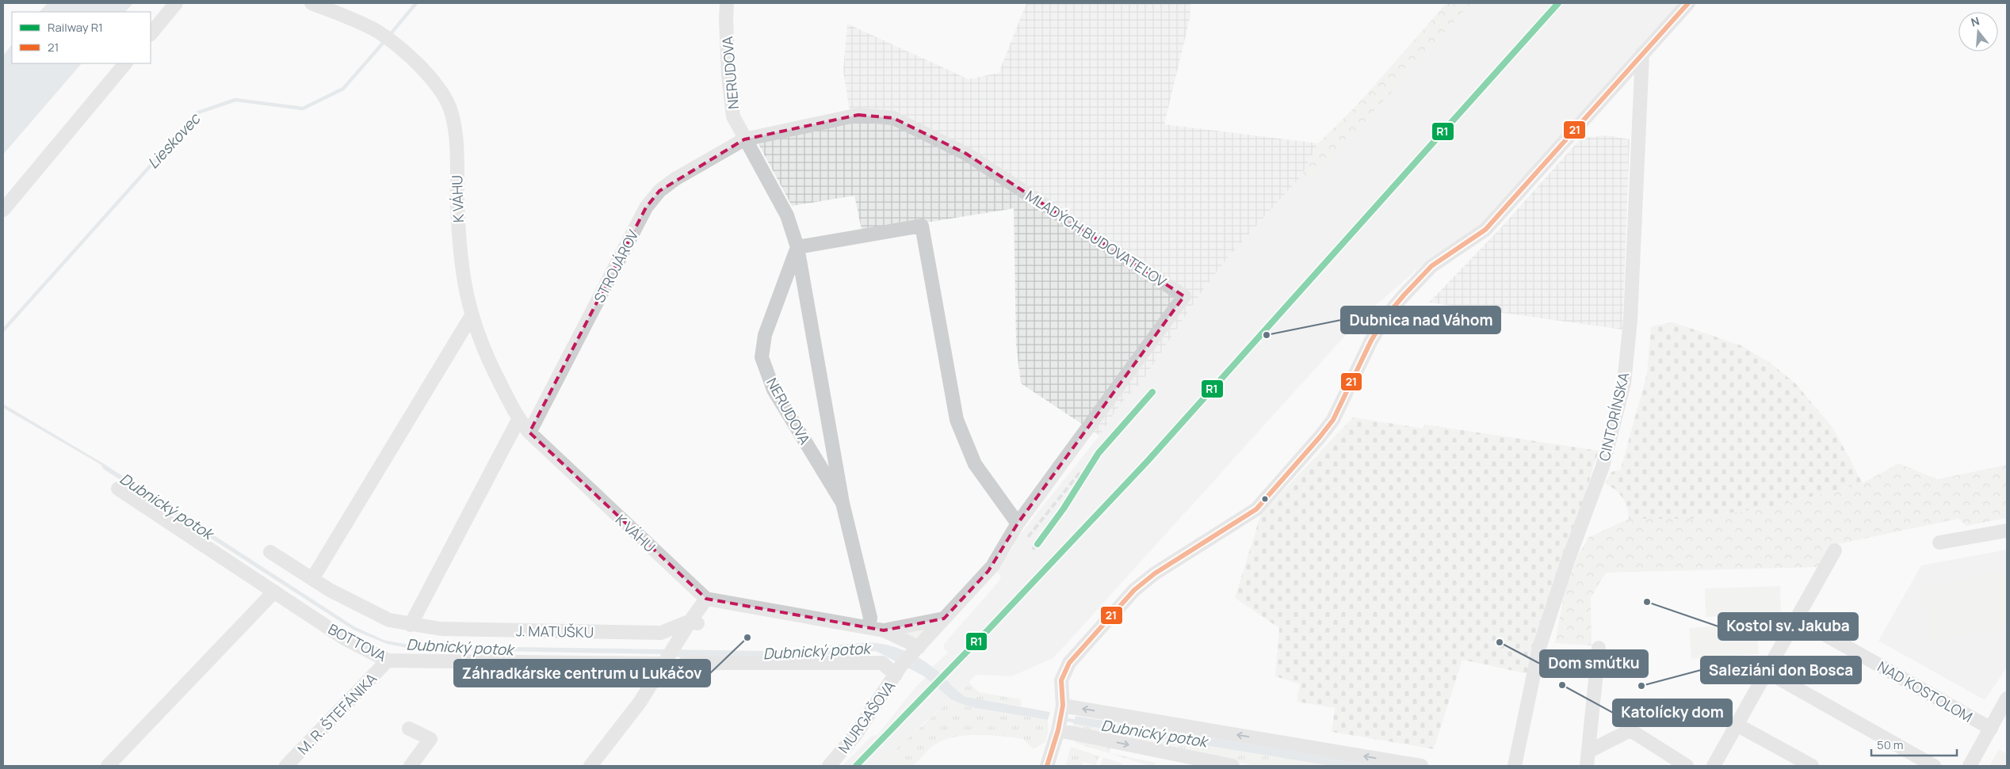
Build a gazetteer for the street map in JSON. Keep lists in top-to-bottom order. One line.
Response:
{"streets":{"street":["NERUDOVA","K VÁHU","MLADÝCH BUDOVATEĽOV","STROJÁROV","CINTORÍNSKA","J. MATUŠKU","BOTTOVA","NAD KOSTOLOM","M. R. ŠTEFÁNIKA","MURGAŠOVA"]},"crossings":[["NERUDOVA","MLADÝCH BUDOVATEĽOV"],["NERUDOVA","STROJÁROV"],["K VÁHU","STROJÁROV"],["MLADÝCH BUDOVATEĽOV","STROJÁROV"],["MLADÝCH BUDOVATEĽOV","MURGAŠOVA"],["BOTTOVA","M. R. ŠTEFÁNIKA"]],"water":["Lieskovec","Dubnický potok"],"places":["Dubnica nad Váhom","Kostol sv. Jakuba","Záhradkárske centrum u Lukáčov","Dom smútku","Katolícky dom","Saleziáni don Bosca"],"lines":["rail line R1","transit line 21"],"legend":["Railway R1","21"],"scale_bar":"50 m","north":"top"}
